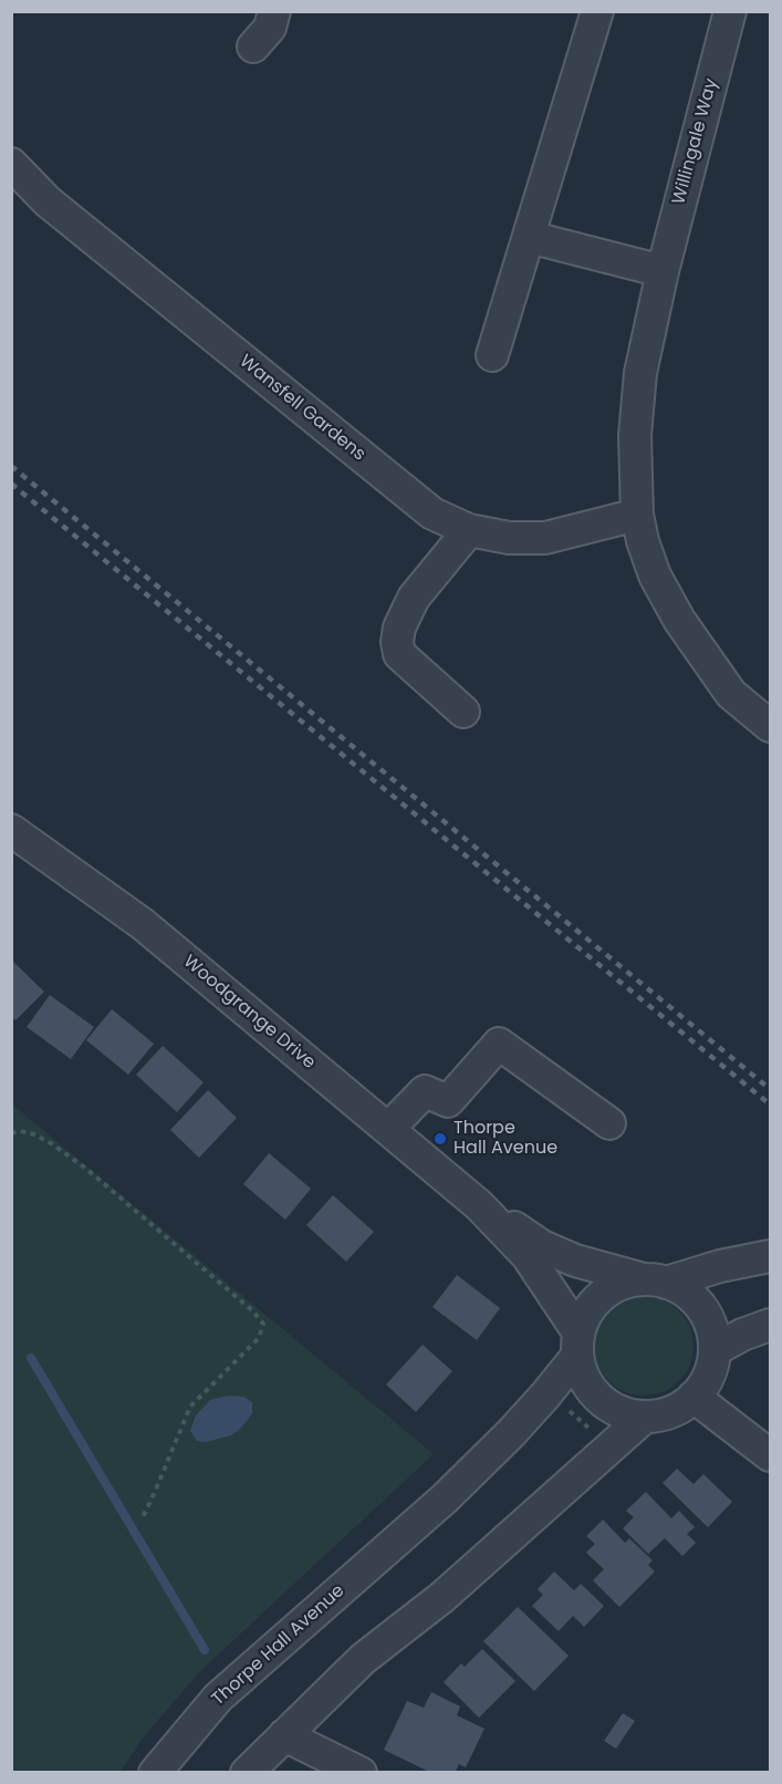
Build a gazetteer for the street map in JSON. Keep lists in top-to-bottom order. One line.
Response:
{"streets":{"street":["Willingale Way","Wansfell Gardens","Woodgrange Drive","Thorpe Hall Avenue"]},"crossings":[["Willingale Way","Wansfell Gardens"],["Woodgrange Drive","Thorpe Hall Avenue"]],"places":["Thorpe Hall Avenue"]}
